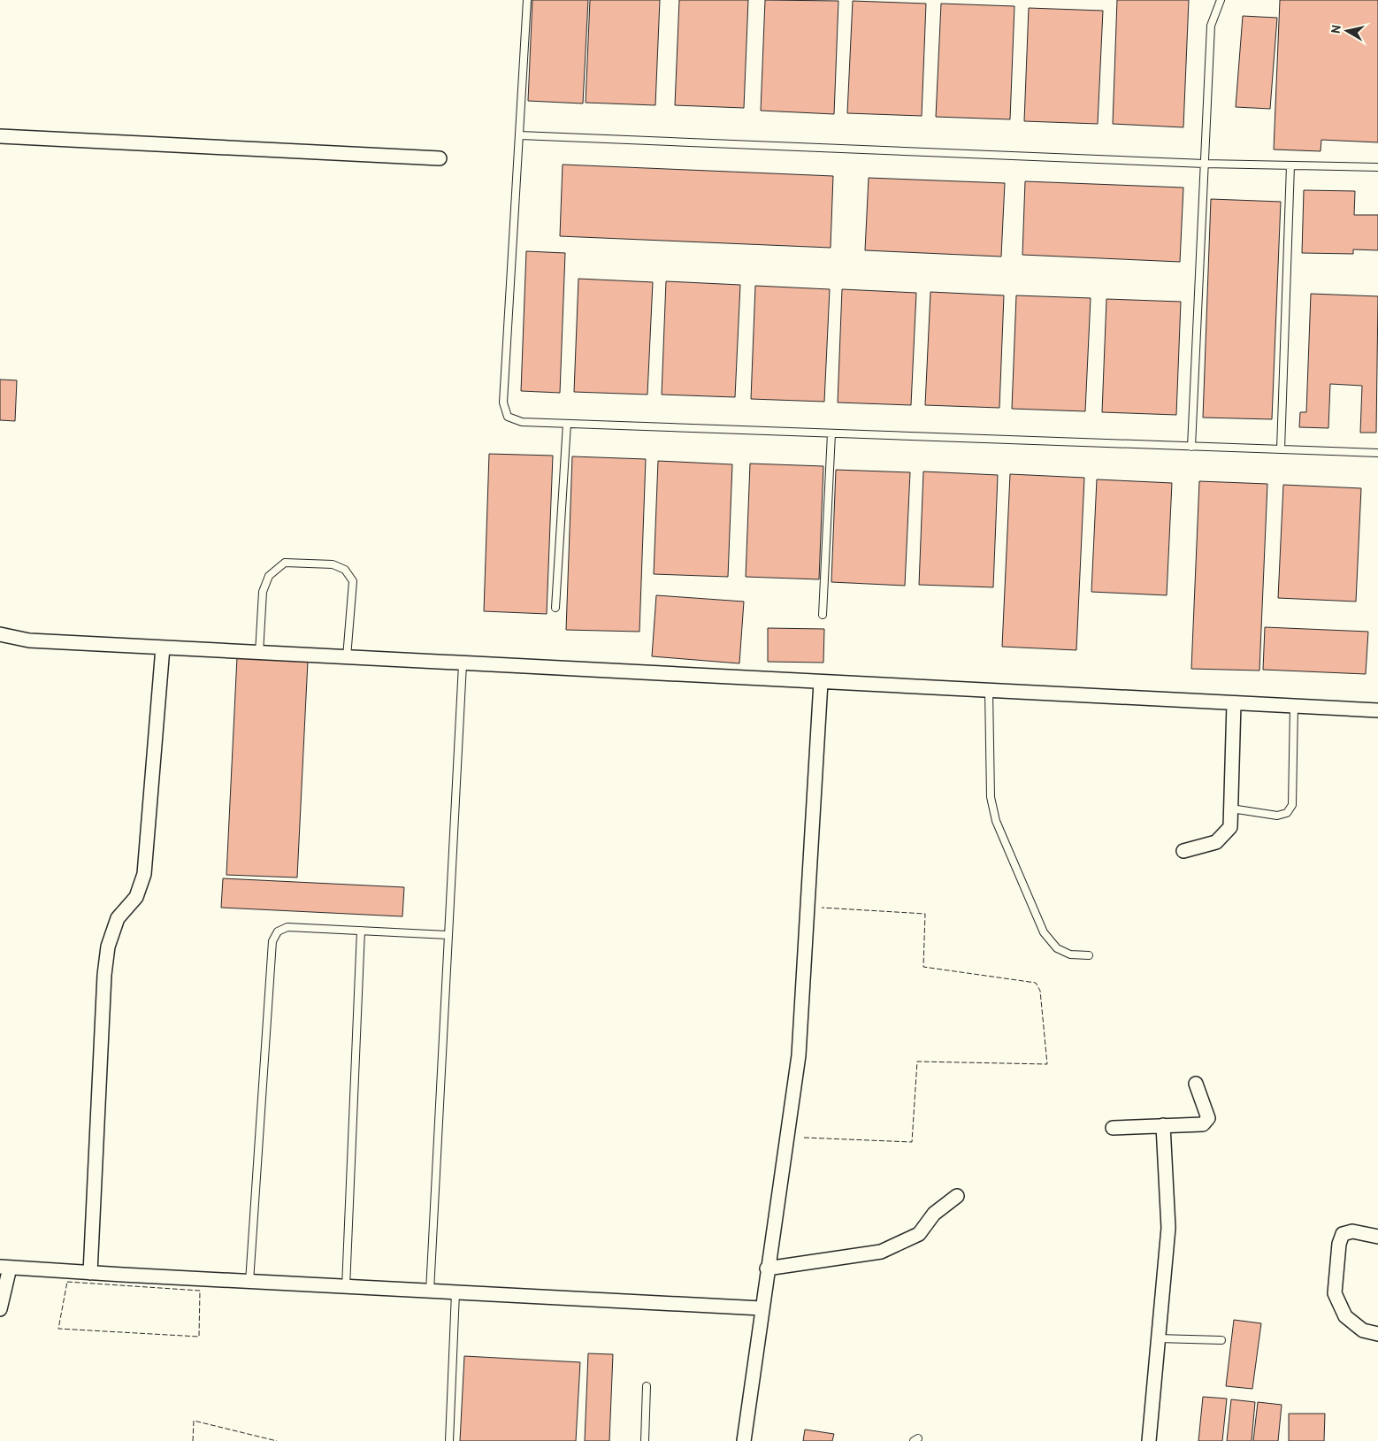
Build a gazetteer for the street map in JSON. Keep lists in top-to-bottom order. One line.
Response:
{"north":"left"}
